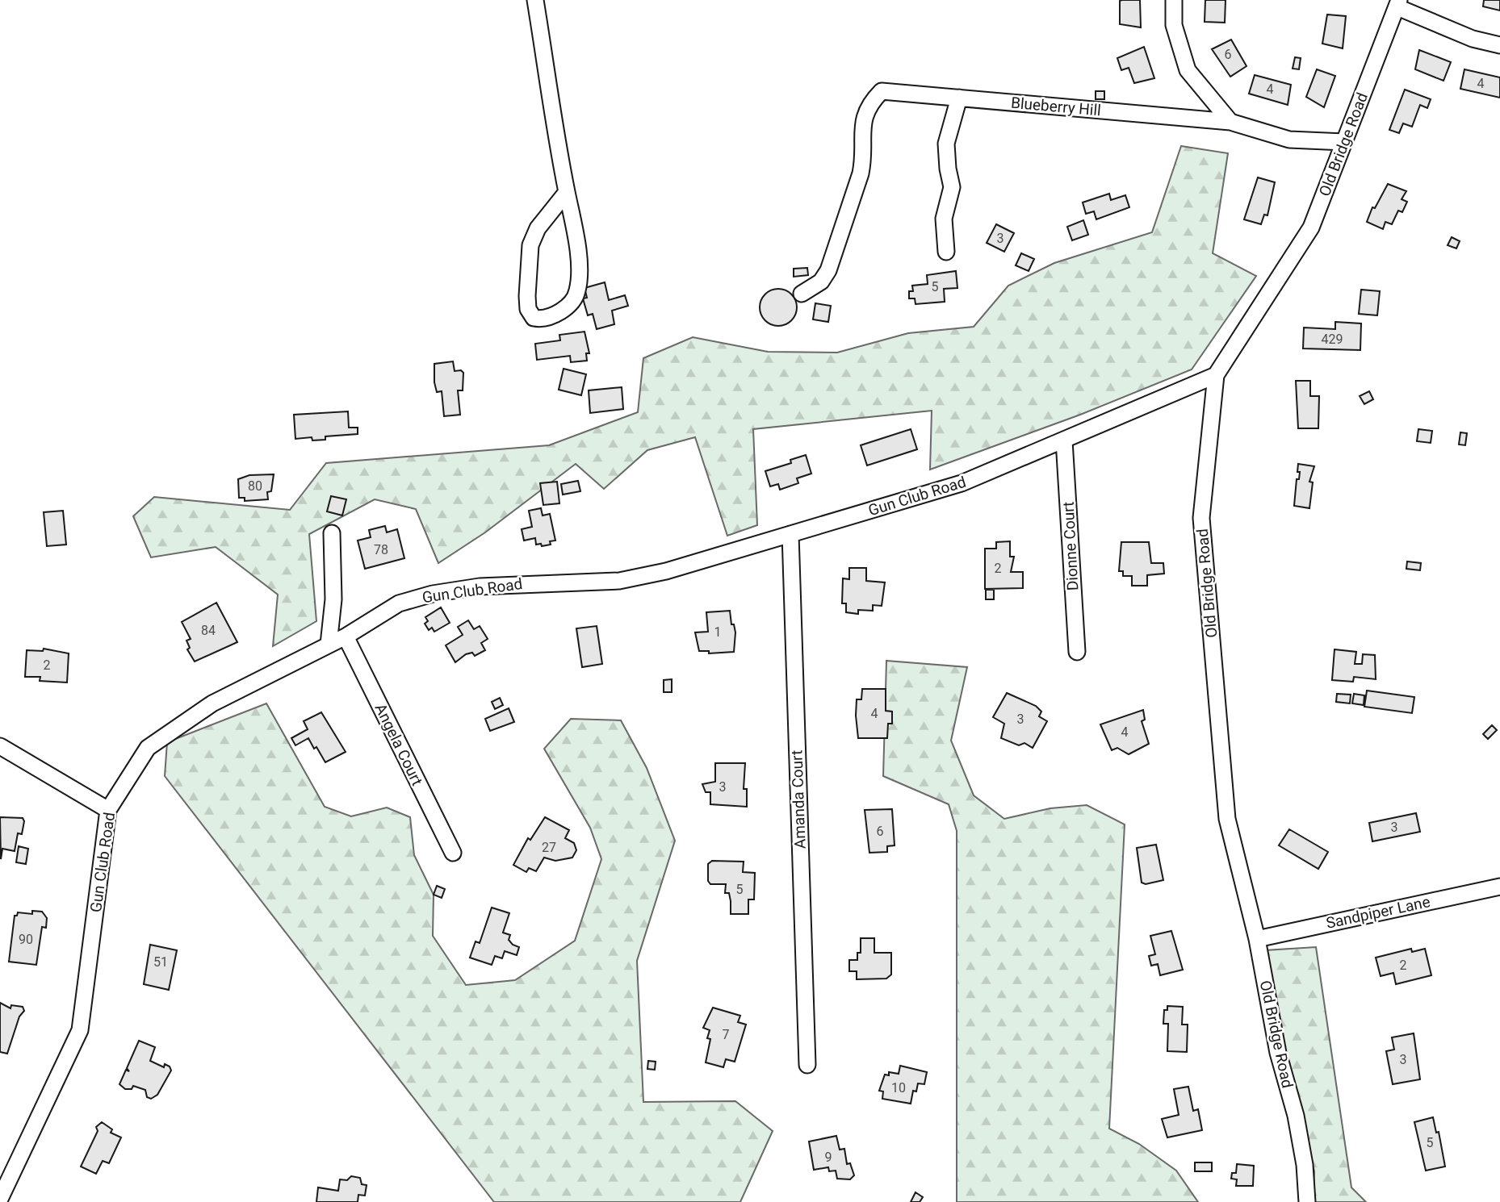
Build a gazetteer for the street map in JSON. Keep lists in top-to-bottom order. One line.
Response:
{"streets":{"street":["Blueberry Hill","Old Bridge Road","Gun Club Road","Dionne Court","Angela Court","Amanda Court","Sandpiper Lane"]},"crossings":[["Blueberry Hill","Old Bridge Road"],["Old Bridge Road","Gun Club Road"],["Old Bridge Road","Sandpiper Lane"],["Gun Club Road","Dionne Court"],["Gun Club Road","Angela Court"],["Gun Club Road","Amanda Court"]],"house_numbers":["6","4","4","3","5","429","80","78","2","84","1","2","4","3","4","3","3","6","27","5","90","51","2","7","3","10","5","9"]}
